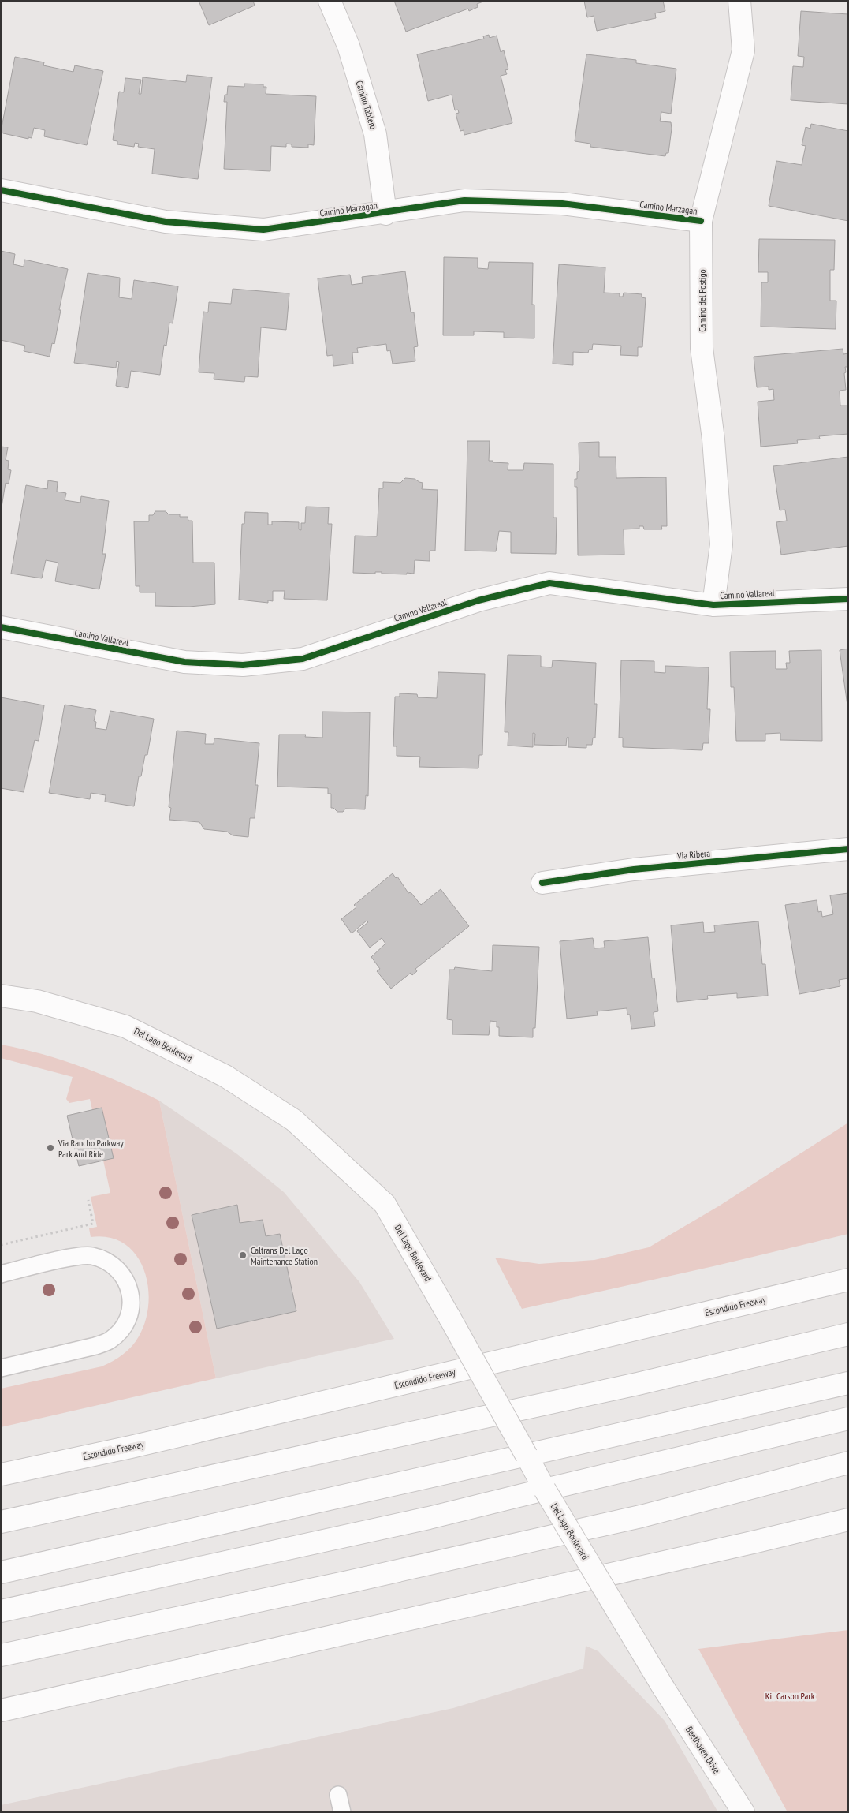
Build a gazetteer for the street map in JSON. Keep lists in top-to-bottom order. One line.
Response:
{"streets":{"main road":["Camino Tablero","Camino Marzagan","Camino del Postigo","Camino Vallareal","Via Ribera","Del Lago Boulevard","Escondido Freeway","Beethoven Drive"]},"crossings":[["Camino Tablero","Camino Marzagan"],["Camino Marzagan","Camino del Postigo"],["Camino del Postigo","Camino Vallareal"],["Del Lago Boulevard","Beethoven Drive"]],"parks":["Kit Carson Park"],"places":["Via Rancho Parkway Park And Ride","Caltrans Del Lago Maintenance Station"]}
